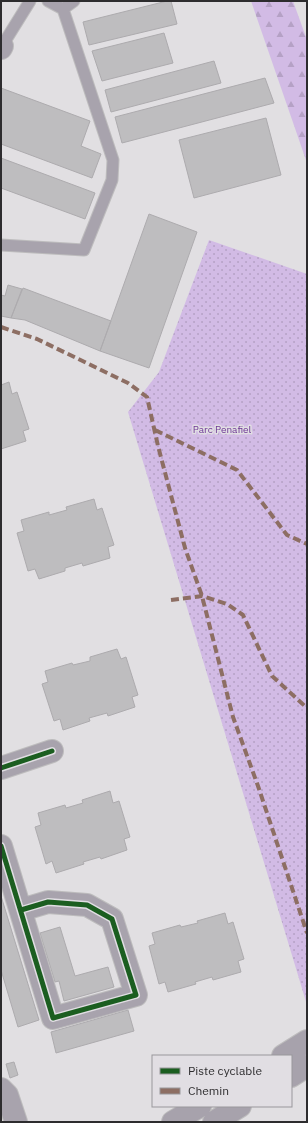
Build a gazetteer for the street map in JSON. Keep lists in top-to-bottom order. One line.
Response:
{"parks":["Parc Penafiel"],"legend":["Piste cyclable","Chemin"]}
